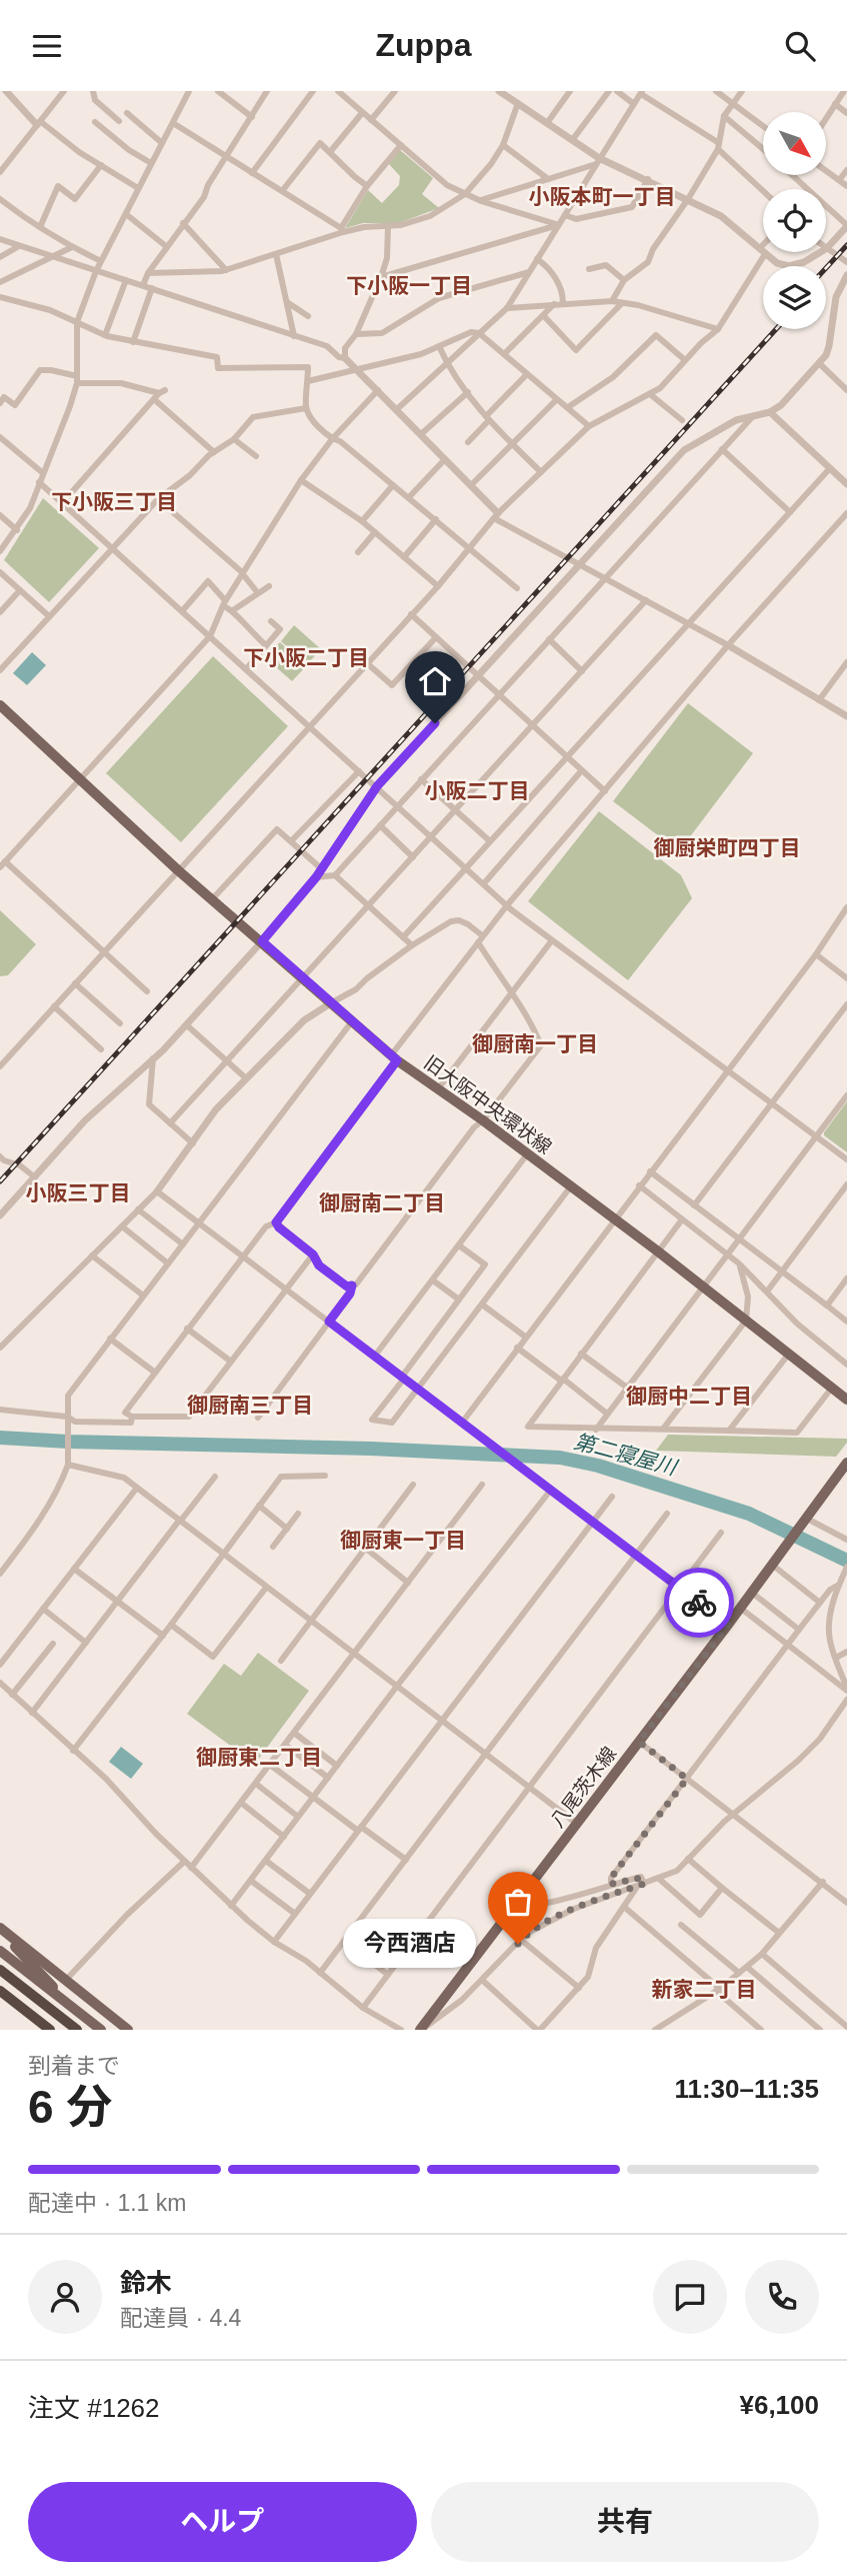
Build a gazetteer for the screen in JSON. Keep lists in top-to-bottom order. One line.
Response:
{"streets":{"main road":["旧大阪中央環状線","八尾茨木線"]},"districts":["小阪本町一丁目","下小阪一丁目","下小阪三丁目","下小阪二丁目","小阪二丁目","御厨栄町四丁目","御厨南一丁目","小阪三丁目","御厨南二丁目","御厨中二丁目","御厨南三丁目","御厨東一丁目","御厨東二丁目","新家二丁目"],"water":["第二寝屋川"],"places":["今西酒店"],"north":"bottom right","page":{"header":"Zuppa","bubble":"今西酒店","heading":["6 分","到着まで","11:30–11:35"],"panel":["鈴木","配達員 · 4.4","注文 #1262","¥6,100"],"bar":"配達中 · 1.1 km","buttons":["ヘルプ","共有"]}}
